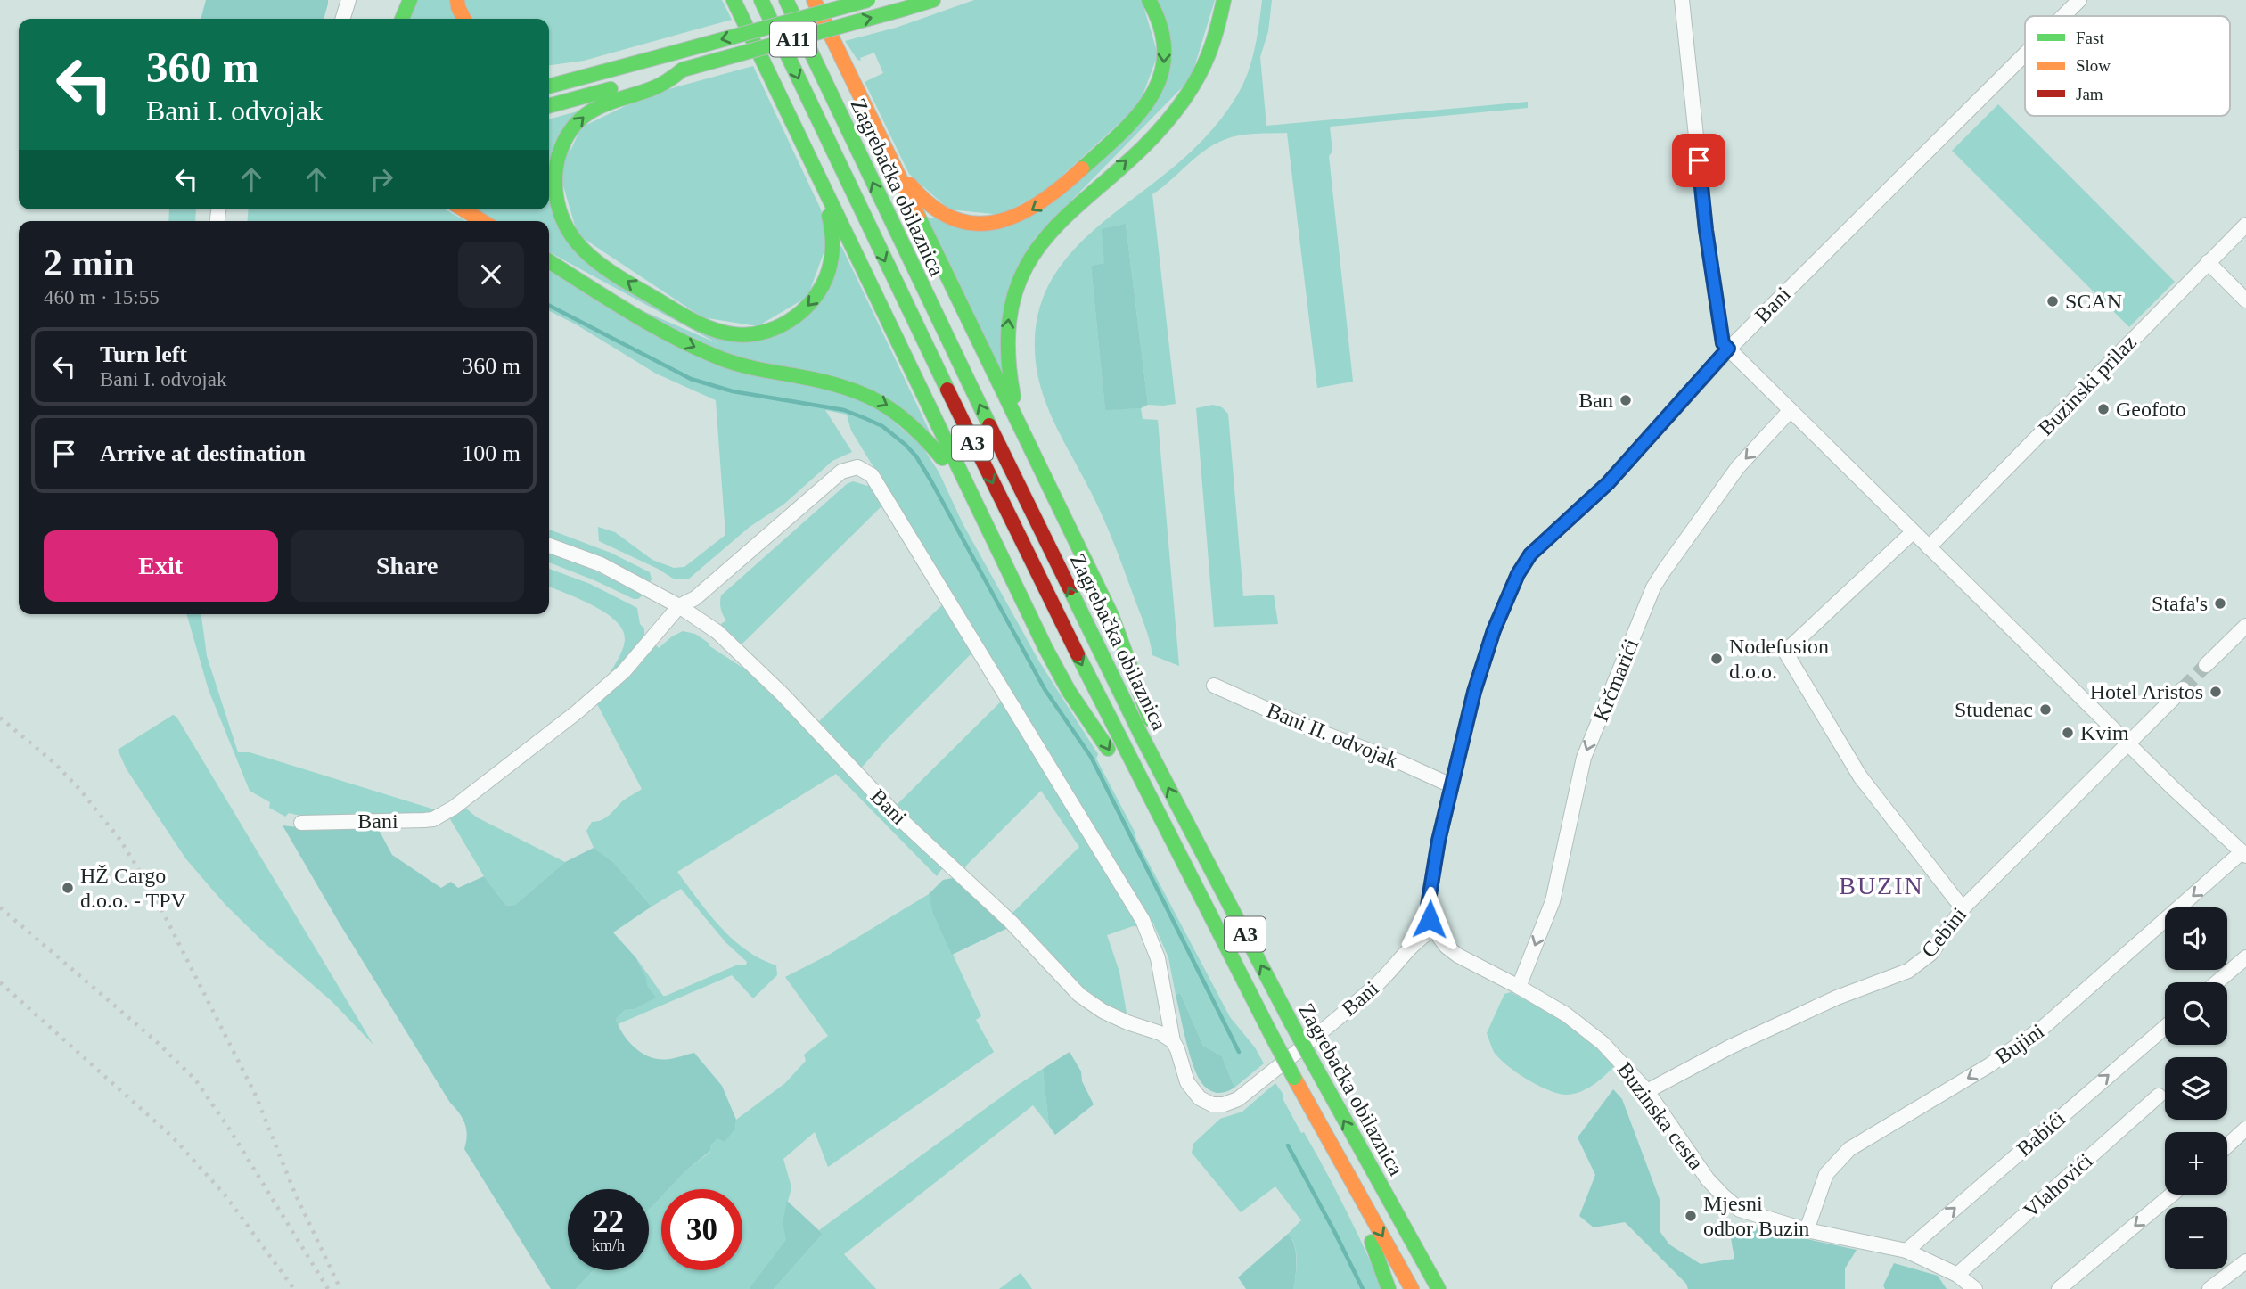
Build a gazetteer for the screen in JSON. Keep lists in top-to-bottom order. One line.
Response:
{"streets":{"highway":["A11","Zagrebačka obilaznica","A3"],"street":["Bani","Buzinski prilaz","Krčmarići","Bani II. odvojak","Cebini","Bujini","Buzinska cesta","Babići","Vlahovići"]},"crossings":[["Bani","Bani II. odvojak"],["Bani","Buzinska cesta"],["Krčmarići","Buzinska cesta"],["Cebini","Buzinska cesta"],["Bujini","Buzinska cesta"],["Buzinska cesta","Babići"],["Buzinska cesta","Vlahovići"]],"one_way":["Krčmarići","Bujini","Babići"],"districts":["BUZIN"],"places":["SCAN","Ban","Geofoto","Stafa's","Nodefusion d.o.o.","Hotel Aristos","Studenac","Kvim","HŽ Cargo d.o.o. - TPV","Mjesni odbor Buzin"],"legend":["Fast","Slow","Jam"],"page":{"turn":["360 m","Bani I. odvojak"],"heading":["2 min","460 m · 15:55"],"list":[{"name":"Turn left","note":"Bani I. odvojak","value":"360 m"},{"name":"Arrive at destination","value":"100 m"}],"buttons":["Exit","Share"],"map_buttons":["+","−"],"speed":"22 km/h","limit":"30"}}
